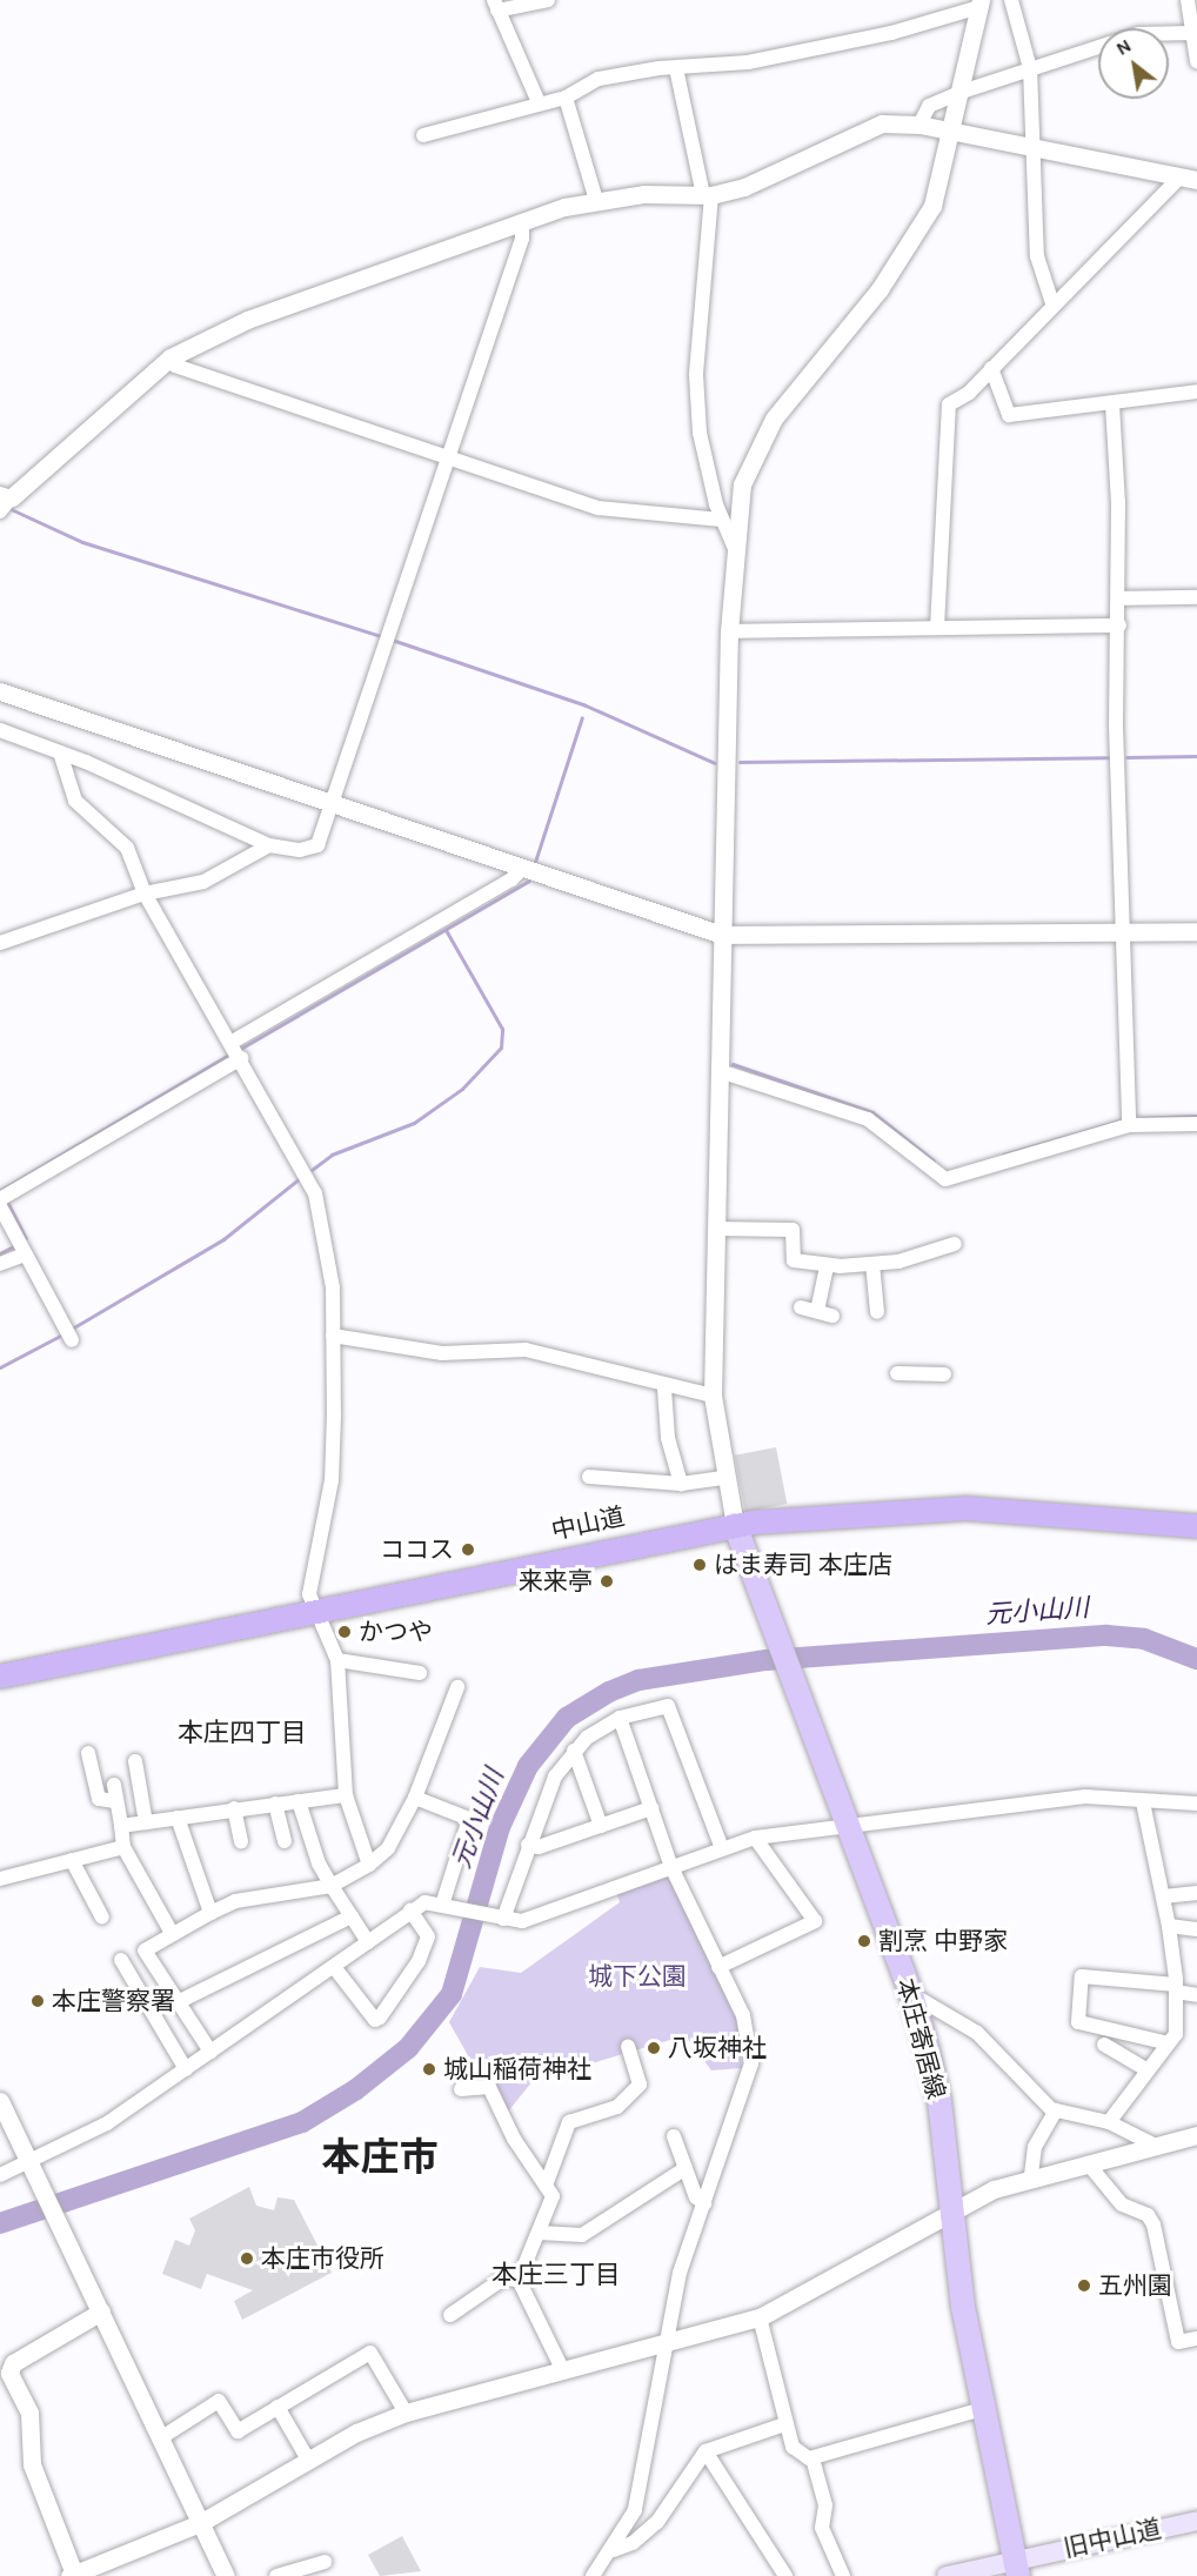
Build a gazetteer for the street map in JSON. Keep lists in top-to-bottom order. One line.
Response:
{"streets":{"highway":["中山道"],"main road":["本庄寄居線","旧中山道"]},"crossings":[["中山道","本庄寄居線"],["本庄寄居線","旧中山道"]],"districts":["本庄四丁目","本庄市","本庄三丁目"],"water":["元小山川"],"parks":["城下公園"],"places":["ココス","はま寿司 本庄店","来来亭","かつや","割烹 中野家","本庄警察署","八坂神社","城山稲荷神社","本庄市役所","五州園"],"north":"top left"}
